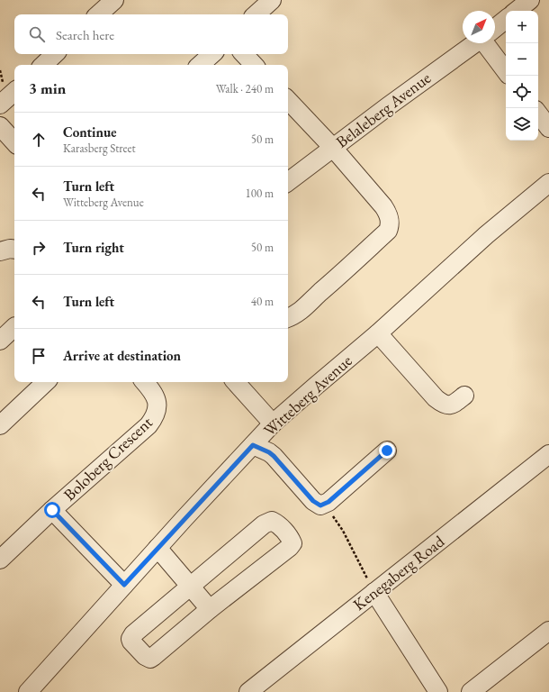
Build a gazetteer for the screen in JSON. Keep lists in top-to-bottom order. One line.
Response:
{"streets":{"street":["Belaleberg Avenue","Witteberg Avenue","Boloberg Crescent","Kenegaberg Road"]},"north":"top right","page":{"map_buttons":["+","−"],"search":"Search here","heading":["3 min","Walk · 240 m"],"list":[["Continue","Karasberg Street","50 m"],["Turn left","Witteberg Avenue","100 m"],["Turn right","50 m"],["Turn left","40 m"],"Arrive at destination"]}}
